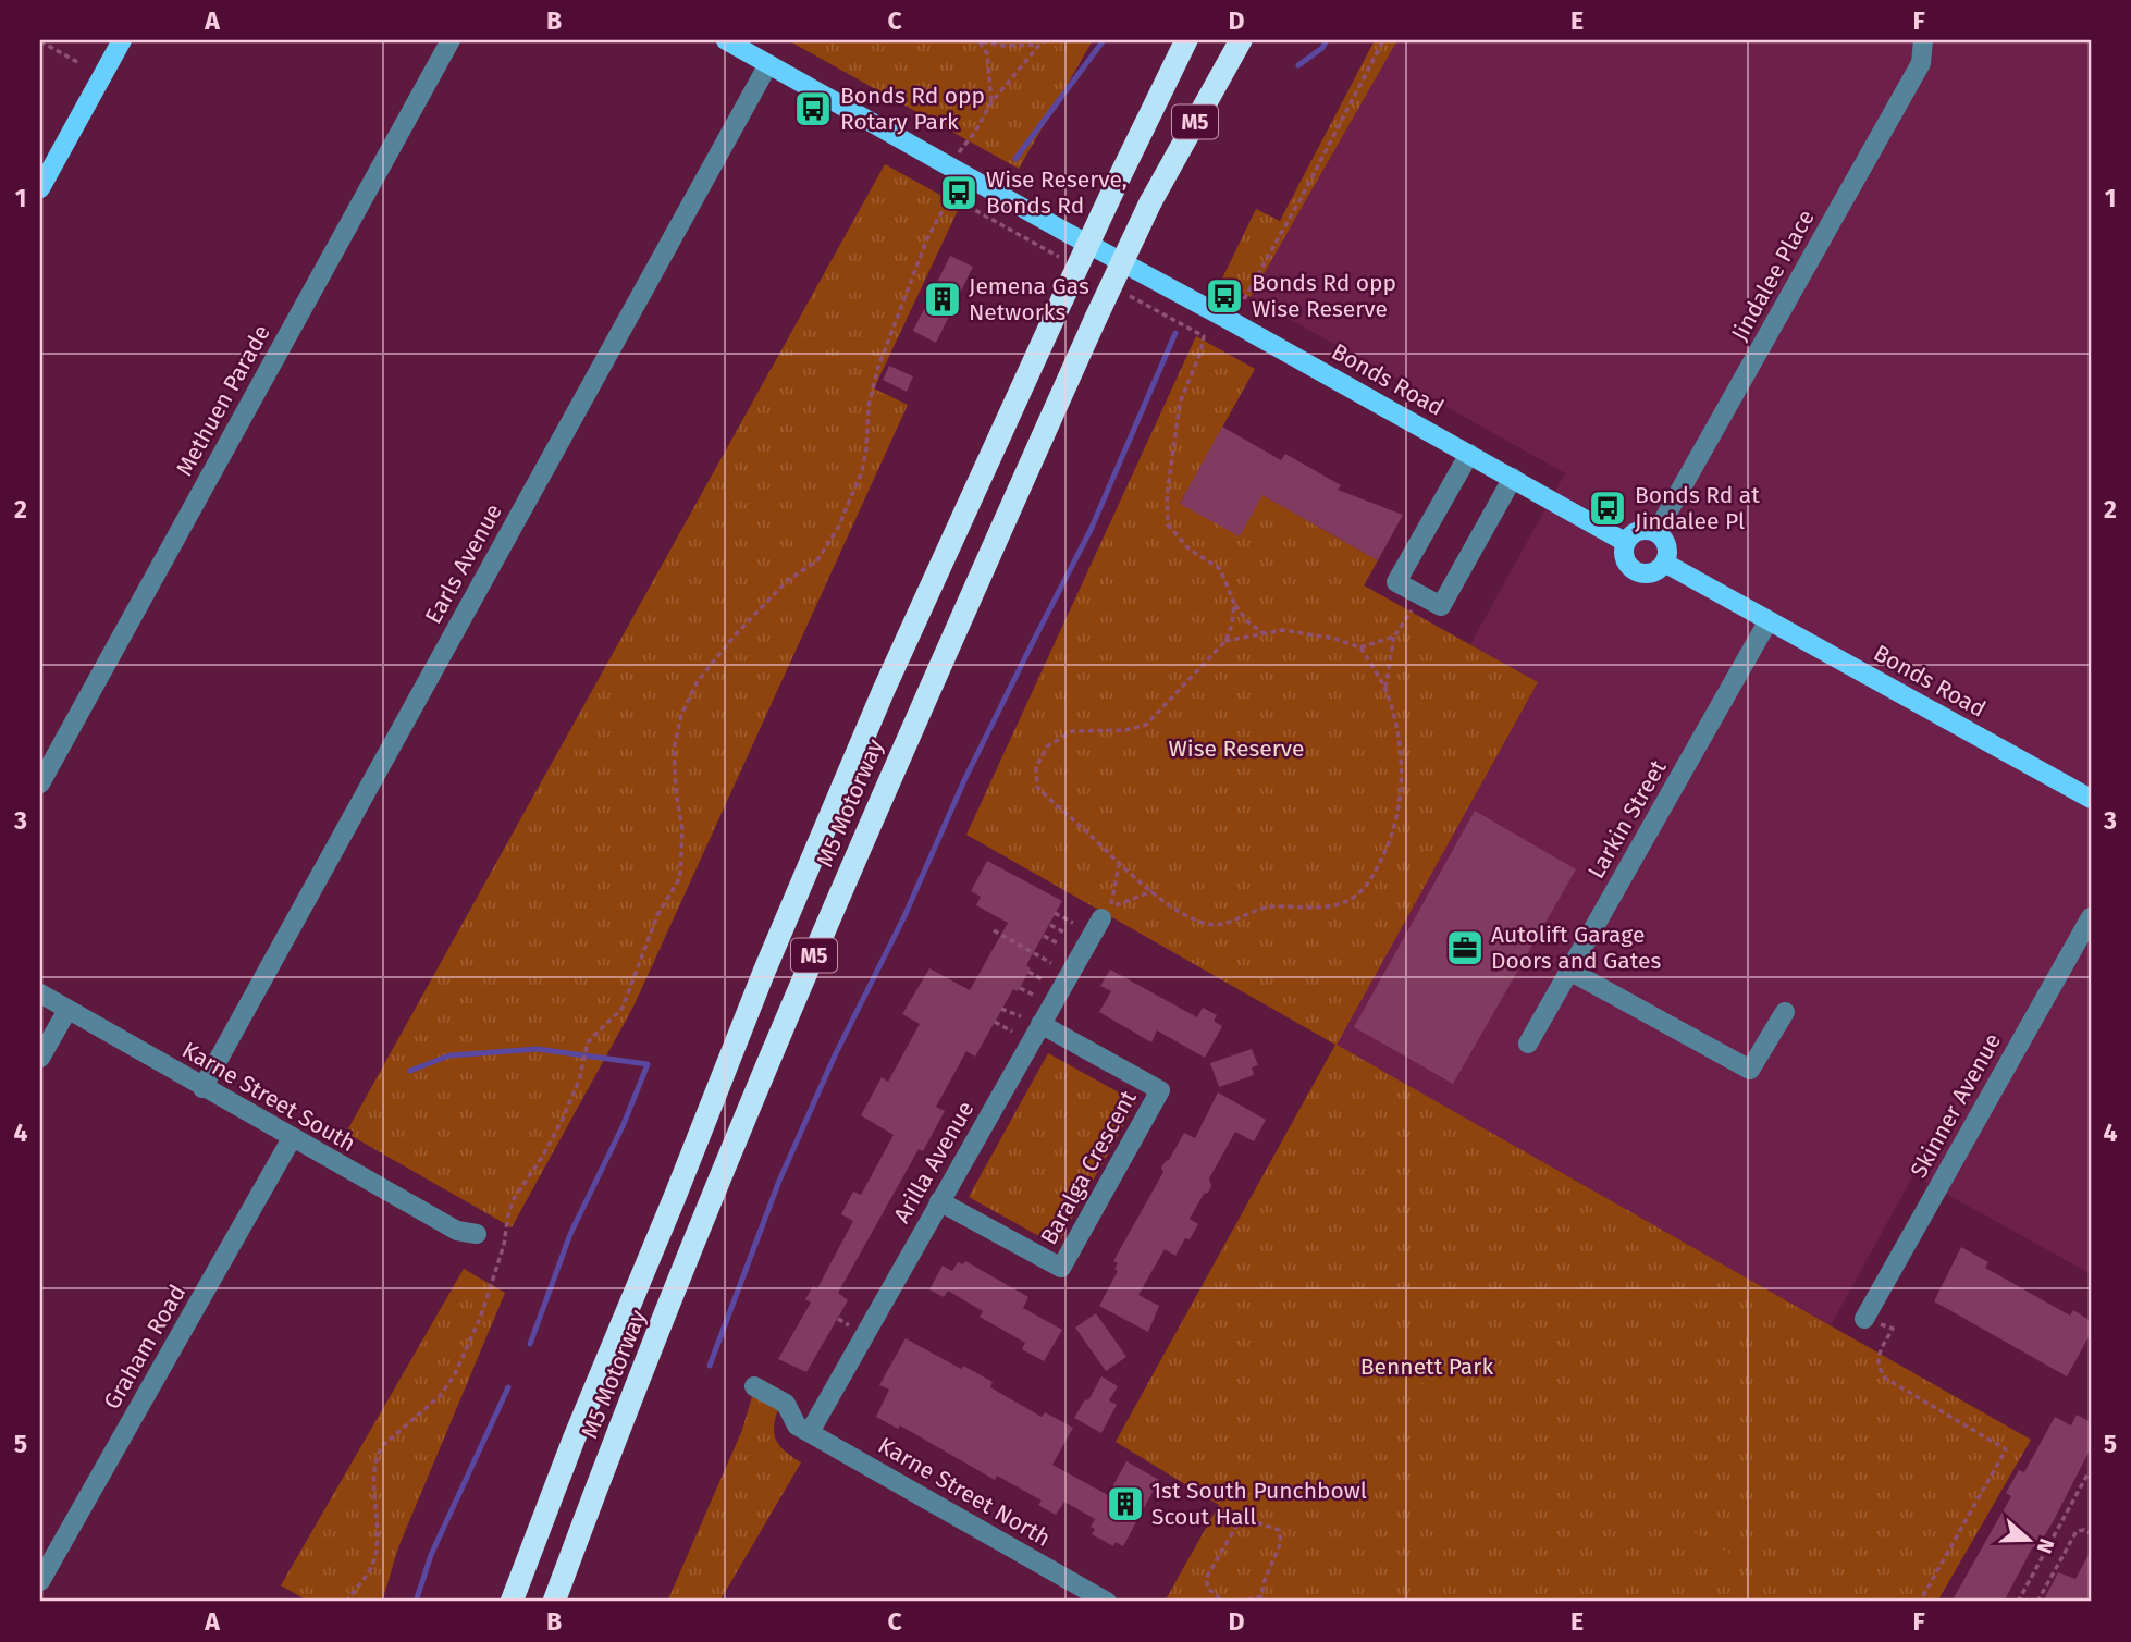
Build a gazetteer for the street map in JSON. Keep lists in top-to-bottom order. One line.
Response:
{"streets":{"highway":["M5","M5 Motorway"],"main road":["Bonds Road"],"street":["Jindalee Place","Methuen Parade","Earls Avenue","Larkin Street","Karne Street South","Skinner Avenue","Arilla Avenue","Baralga Crescent","Graham Road","Karne Street North"]},"crossings":[["M5","M5 Motorway"],["Jindalee Place","Bonds Road"],["Bonds Road","Earls Avenue"],["Bonds Road","Larkin Street"],["Earls Avenue","Karne Street South"],["Karne Street South","Graham Road"],["Arilla Avenue","Baralga Crescent"],["Arilla Avenue","Karne Street North"]],"parks":["Wise Reserve","Bennett Park"],"places":{"bus stop":["Bonds Rd opp Rotary Park","Wise Reserve, Bonds Rd","Bonds Rd opp Wise Reserve","Bonds Rd at Jindalee Pl"],"building":["Jemena Gas Networks","1st South Punchbowl Scout Hall"],"office":["Autolift Garage Doors and Gates"]},"north":"right","grid":{"columns":["A","B","C","D","E","F"],"rows":["1","2","3","4","5"]}}
